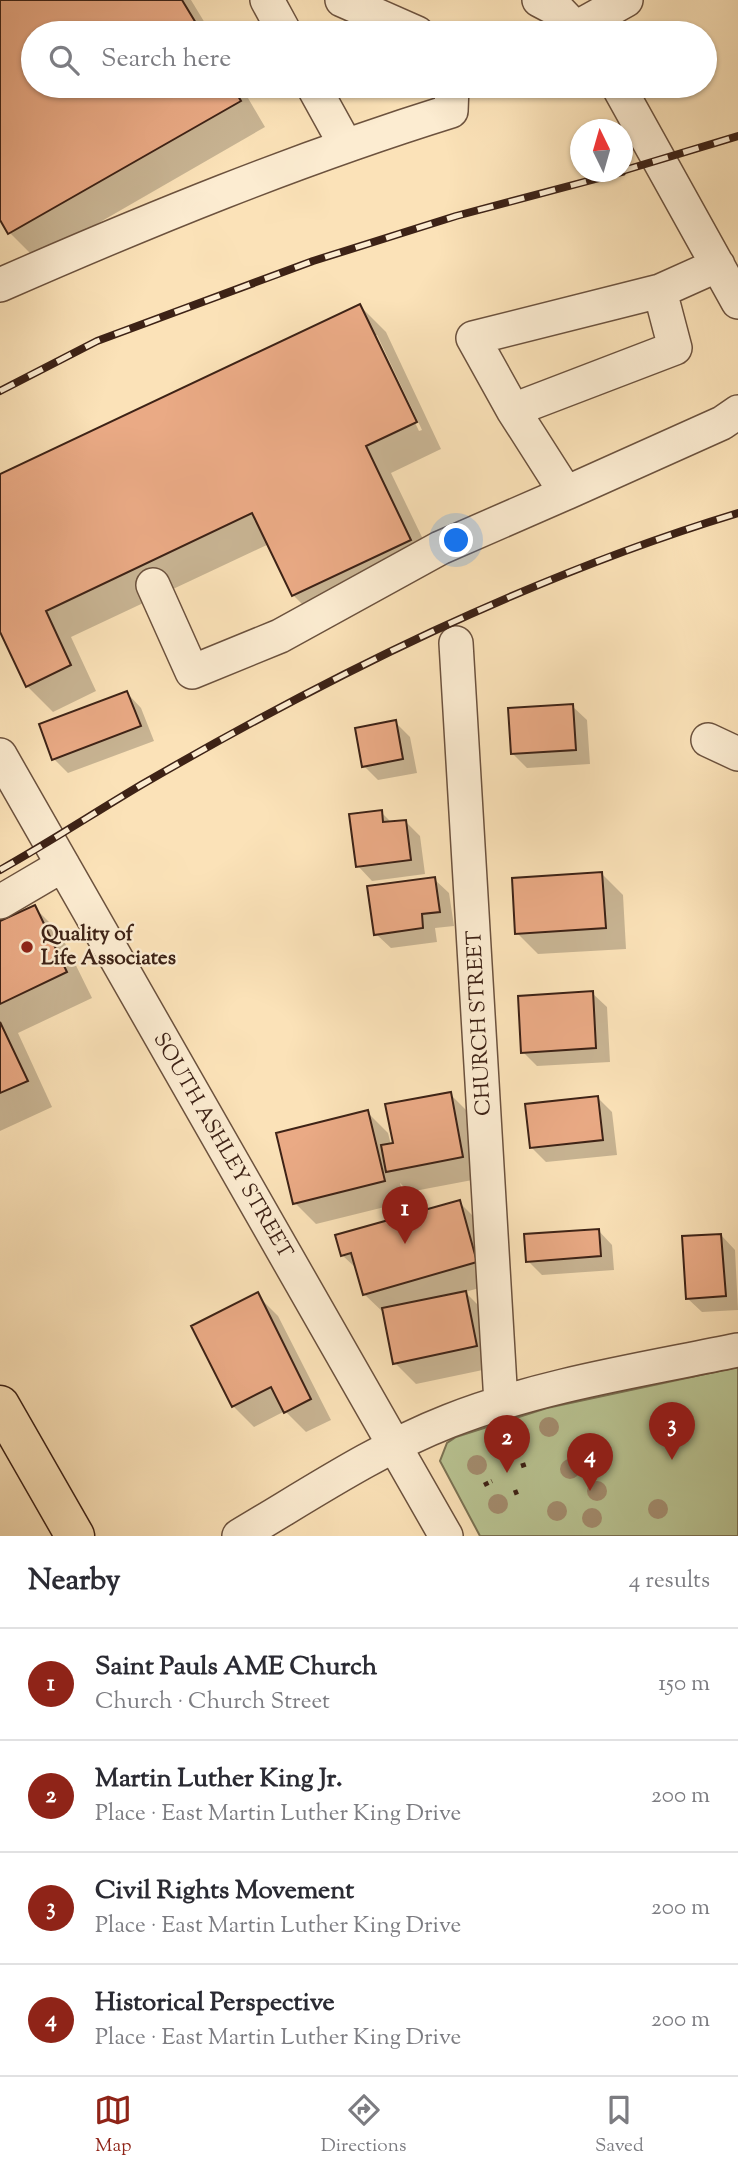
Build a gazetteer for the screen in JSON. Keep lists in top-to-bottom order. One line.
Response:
{"streets":{"street":["CHURCH STREET","SOUTH ASHLEY STREET"]},"places":["Quality of Life Associates"],"north":"top","page":{"search":"Search here","pins":["1","3","2","4"],"heading":["Nearby","4 results"],"list":[{"mark":"1","name":"Saint Pauls AME Church","note":"Church · Church Street","value":"150 m"},{"mark":"2","name":"Martin Luther King Jr.","note":"Place · East Martin Luther King Drive","value":"200 m"},{"mark":"3","name":"Civil Rights Movement","note":"Place · East Martin Luther King Drive","value":"200 m"},{"mark":"4","name":"Historical Perspective","note":"Place · East Martin Luther King Drive","value":"200 m"}],"nav":["Map","Directions","Saved"]}}
